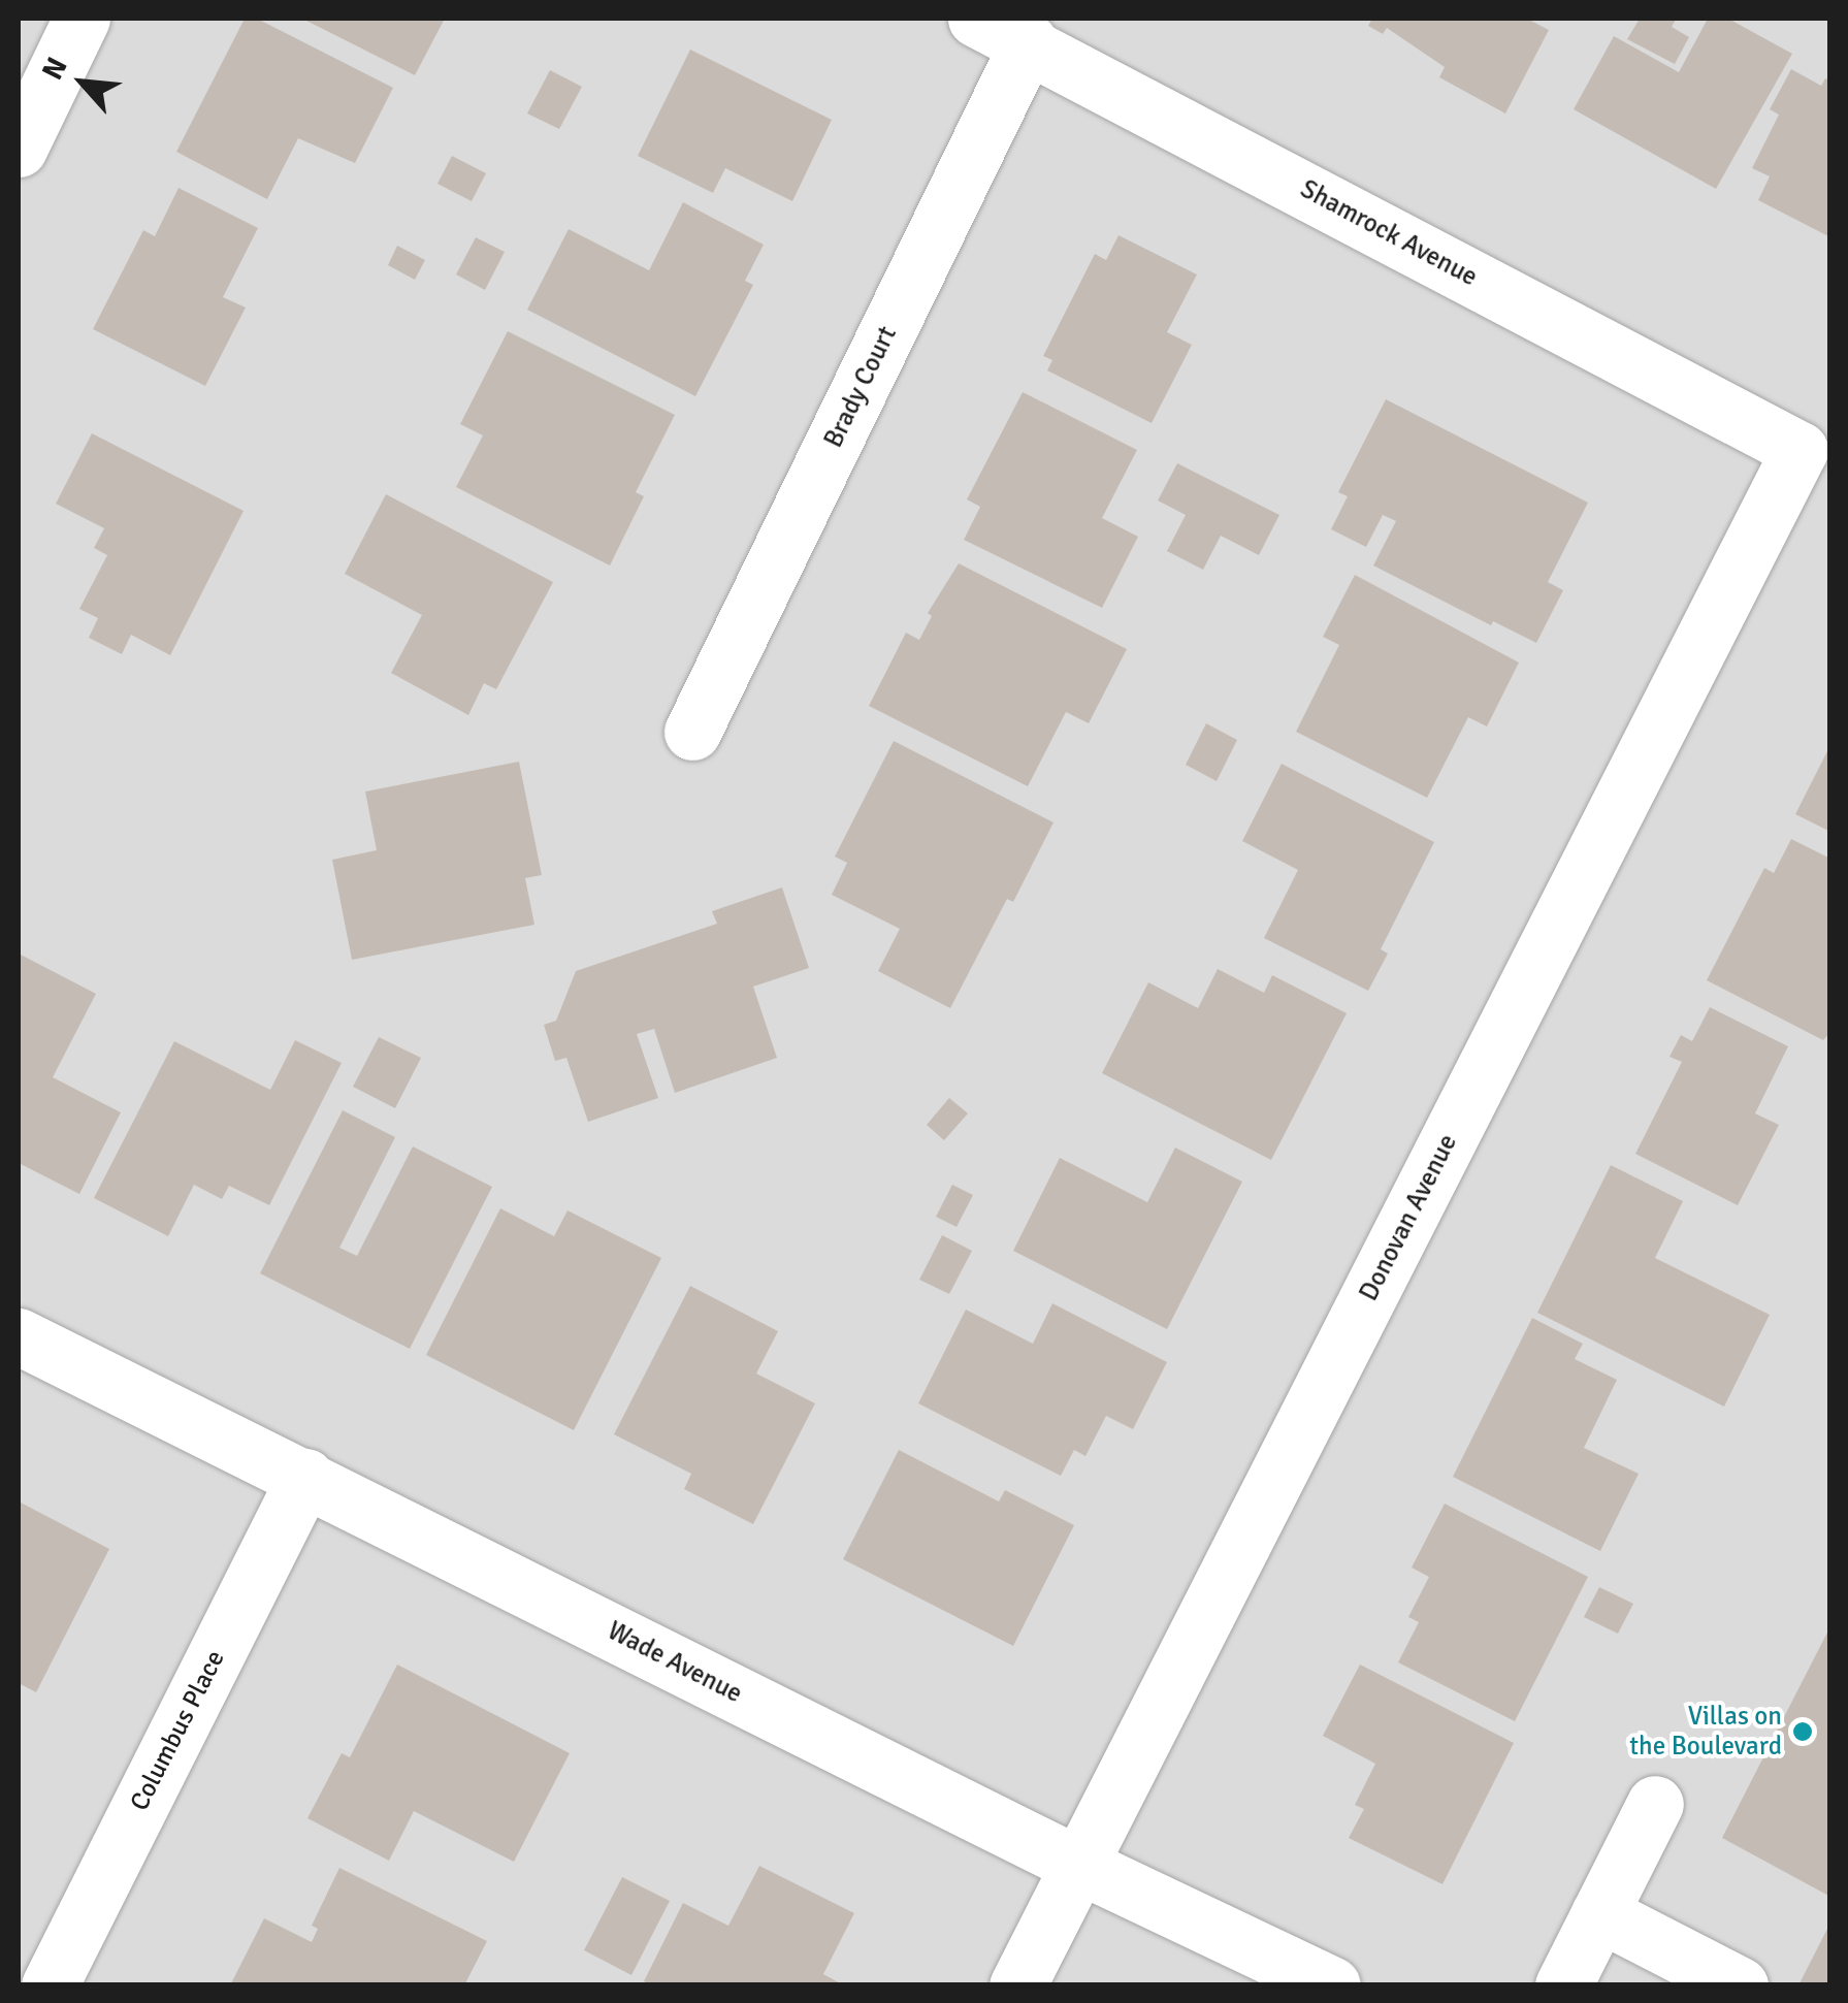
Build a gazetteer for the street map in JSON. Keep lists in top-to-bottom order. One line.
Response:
{"streets":{"street":["Shamrock Avenue","Brady Court","Donovan Avenue","Wade Avenue","Columbus Place"]},"crossings":[["Shamrock Avenue","Brady Court"],["Shamrock Avenue","Donovan Avenue"],["Donovan Avenue","Wade Avenue"],["Wade Avenue","Columbus Place"]],"places":["Villas on the Boulevard"],"north":"top left"}
